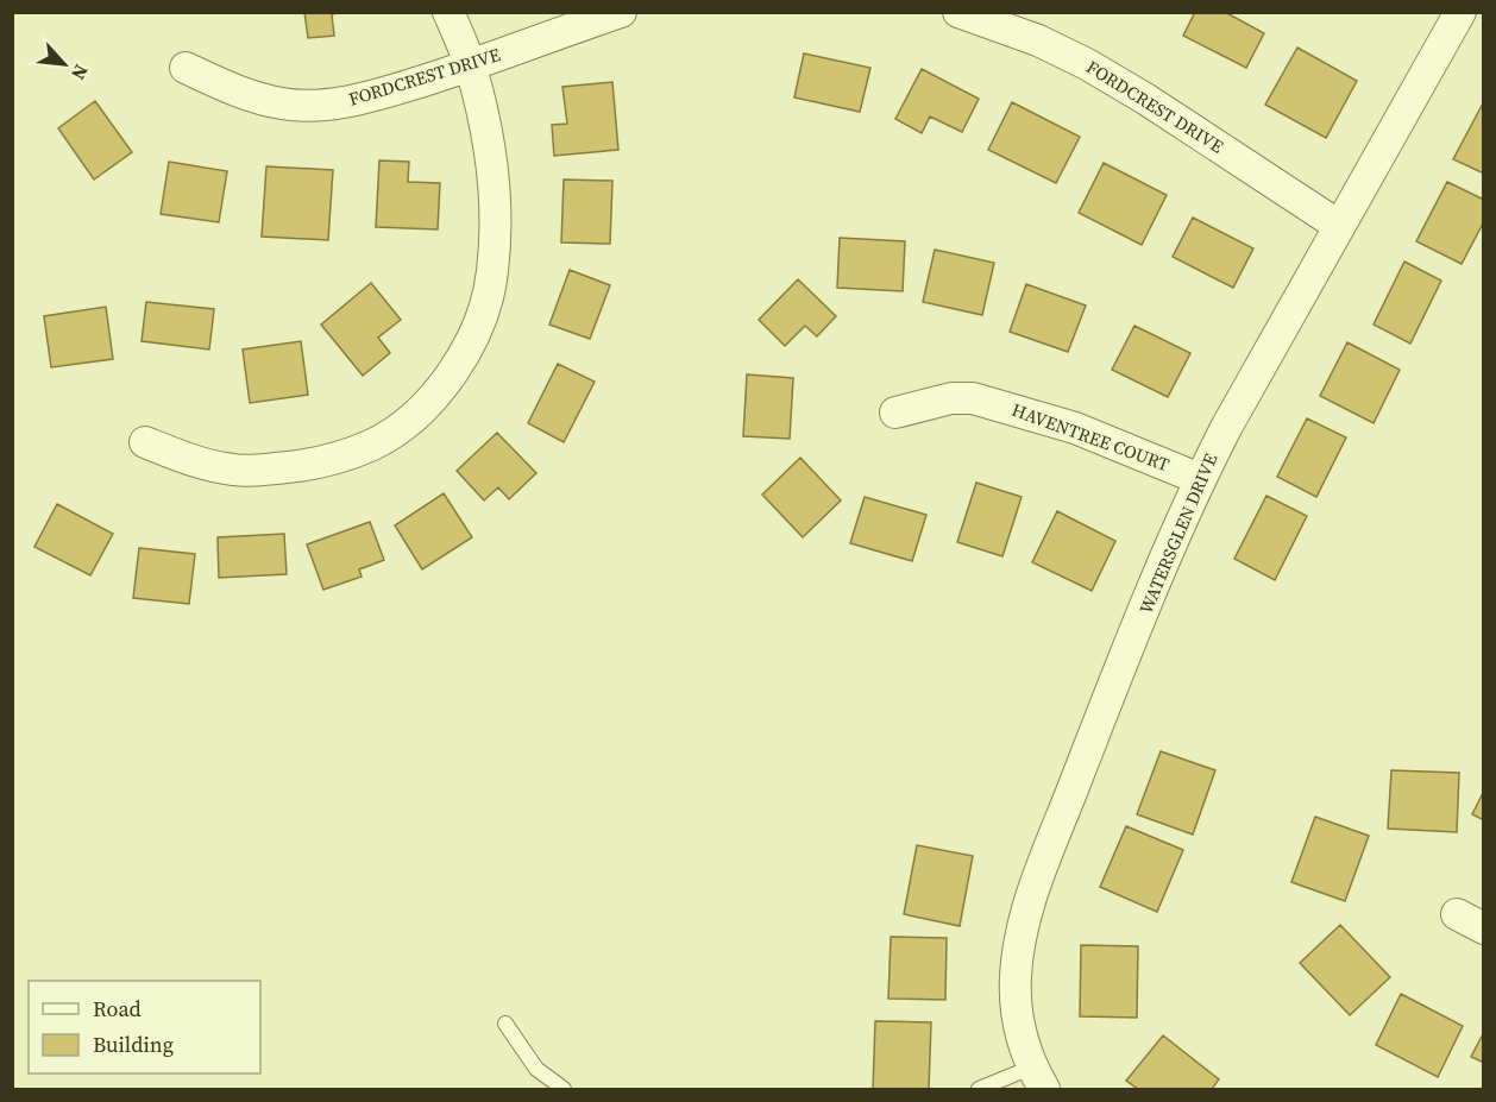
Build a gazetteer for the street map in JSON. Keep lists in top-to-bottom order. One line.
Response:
{"streets":{"street":["FORDCREST DRIVE","HAVENTREE COURT","WATERSGLEN DRIVE"]},"crossings":[["FORDCREST DRIVE","WATERSGLEN DRIVE"],["HAVENTREE COURT","WATERSGLEN DRIVE"]],"legend":["Road","Building"],"north":"bottom right"}
